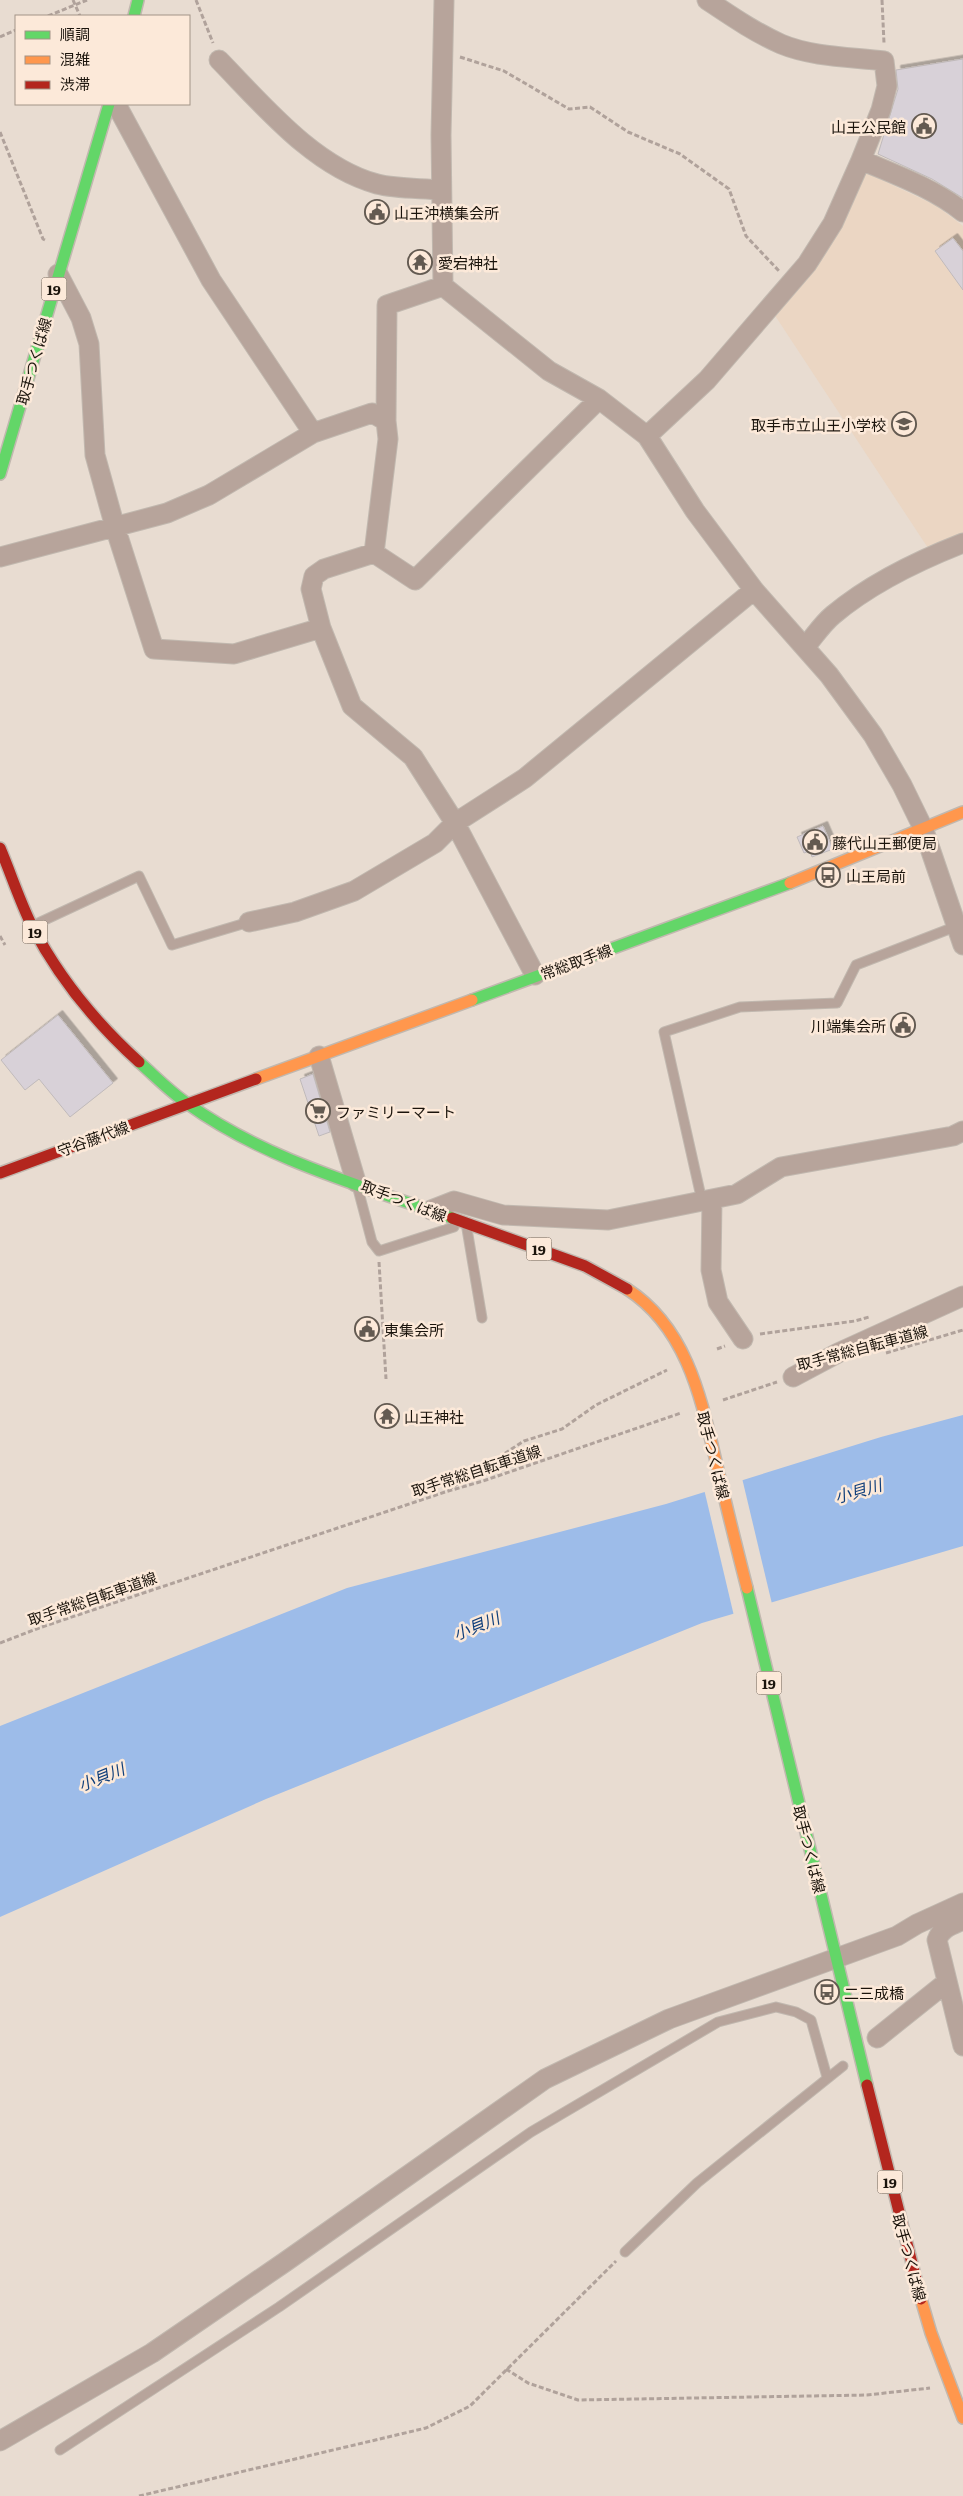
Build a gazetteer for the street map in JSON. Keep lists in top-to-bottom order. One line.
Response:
{"streets":{"main road":["19","取手つくば線","常総取手線","守谷藤代線"],"path":["取手常総自転車道線"]},"crossings":[["取手つくば線","常総取手線"],["取手つくば線","守谷藤代線"],["取手つくば線","取手常総自転車道線"],["常総取手線","守谷藤代線"]],"water":["小貝川"],"places":{"public building":["山王公民館","山王沖横集会所","藤代山王郵便局","川端集会所","東集会所"],"temple":["愛宕神社","山王神社"],"school or university":["取手市立山王小学校"],"bus stop":["山王局前","二三成橋"],"supermarket":["ファミリーマート"]},"legend":["順調","混雑","渋滞"]}
